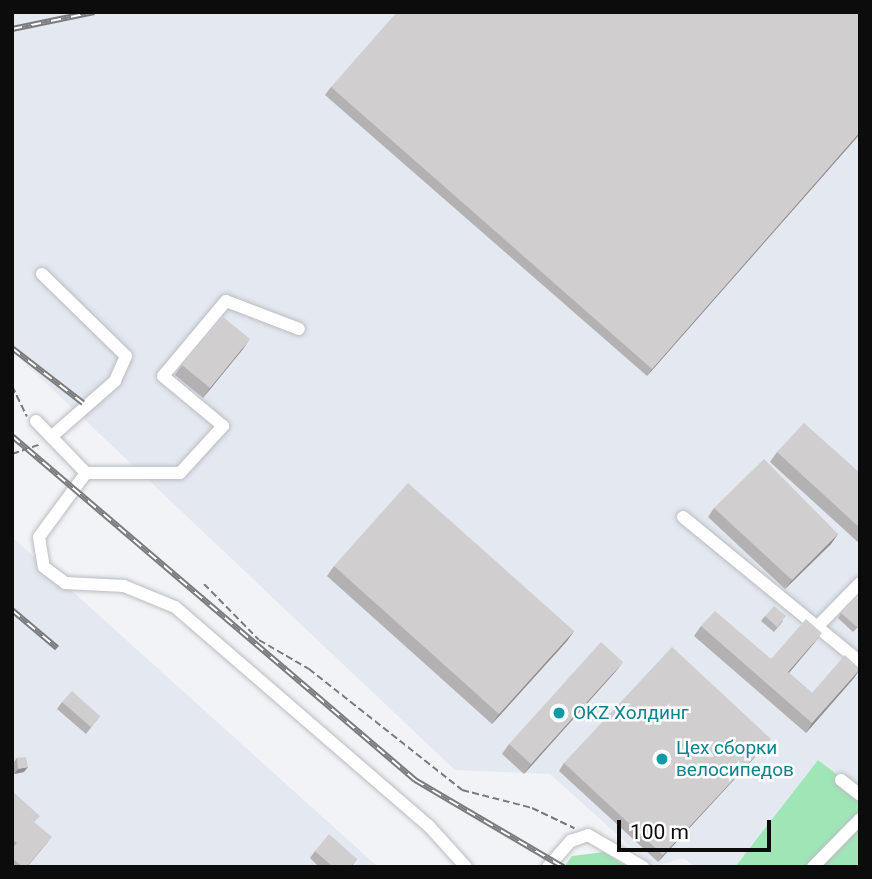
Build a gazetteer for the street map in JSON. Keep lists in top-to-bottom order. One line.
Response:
{"places":["OKZ Холдинг","Цех сборки велосипедов"],"scale_bar":"100 m"}
